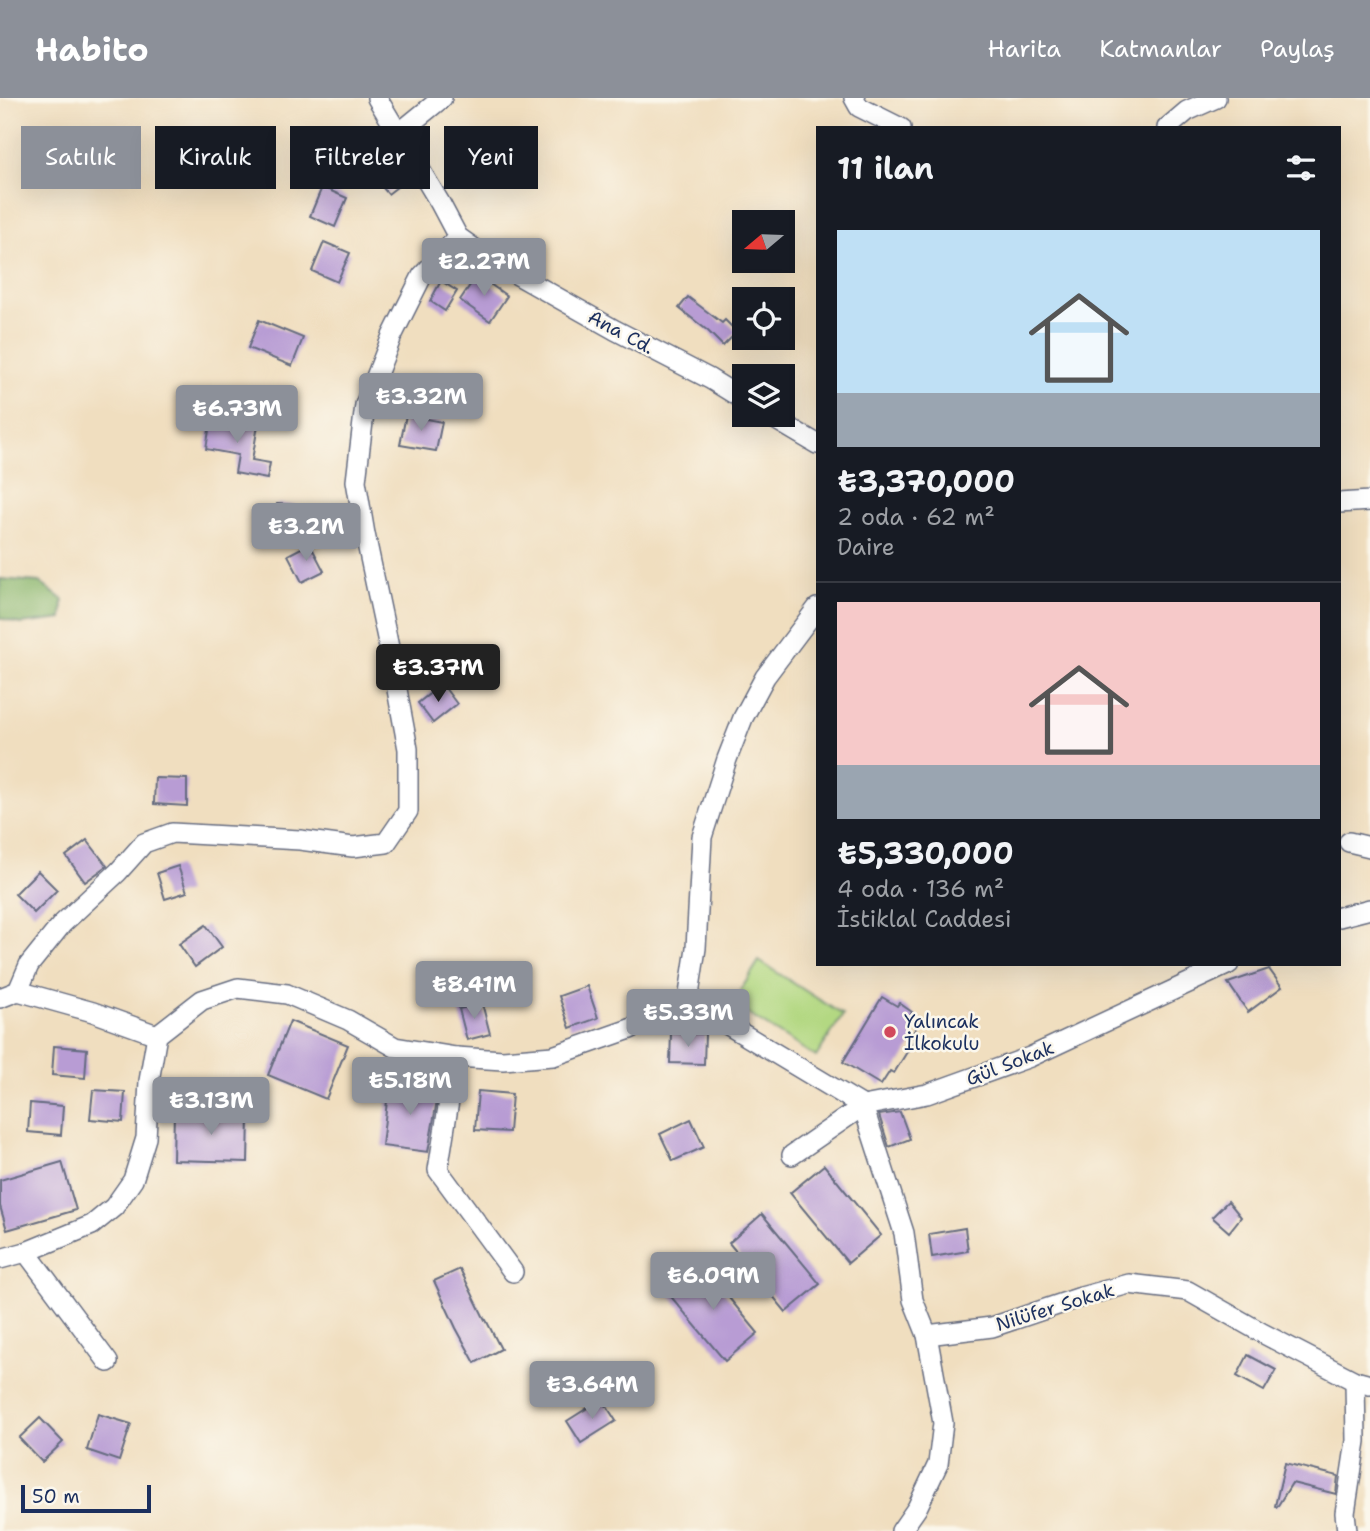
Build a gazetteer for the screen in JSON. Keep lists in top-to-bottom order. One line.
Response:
{"streets":{"street":["Ana Cd.","Gül Sokak","Nilüfer Sokak"]},"places":["Yalıncak İlkokulu"],"scale_bar":"50 m","north":"left","page":{"header":"Habito","nav":["Harita","Katmanlar","Paylaş"],"chip":["Satılık","Kiralık","Filtreler","Yeni"],"heading":"11 ilan","list":[{"name":"₺3,370,000","note":"2 oda · 62 m² · Daire"},{"name":"₺5,330,000","note":"4 oda · 136 m² · İstiklal Caddesi"}],"price":["₺2.27M","₺3.32M","₺6.73M","₺3.2M","₺3.37M","₺8.41M","₺5.33M","₺5.18M","₺3.13M","₺6.09M","₺3.64M"],"scale":"50 m"}}
